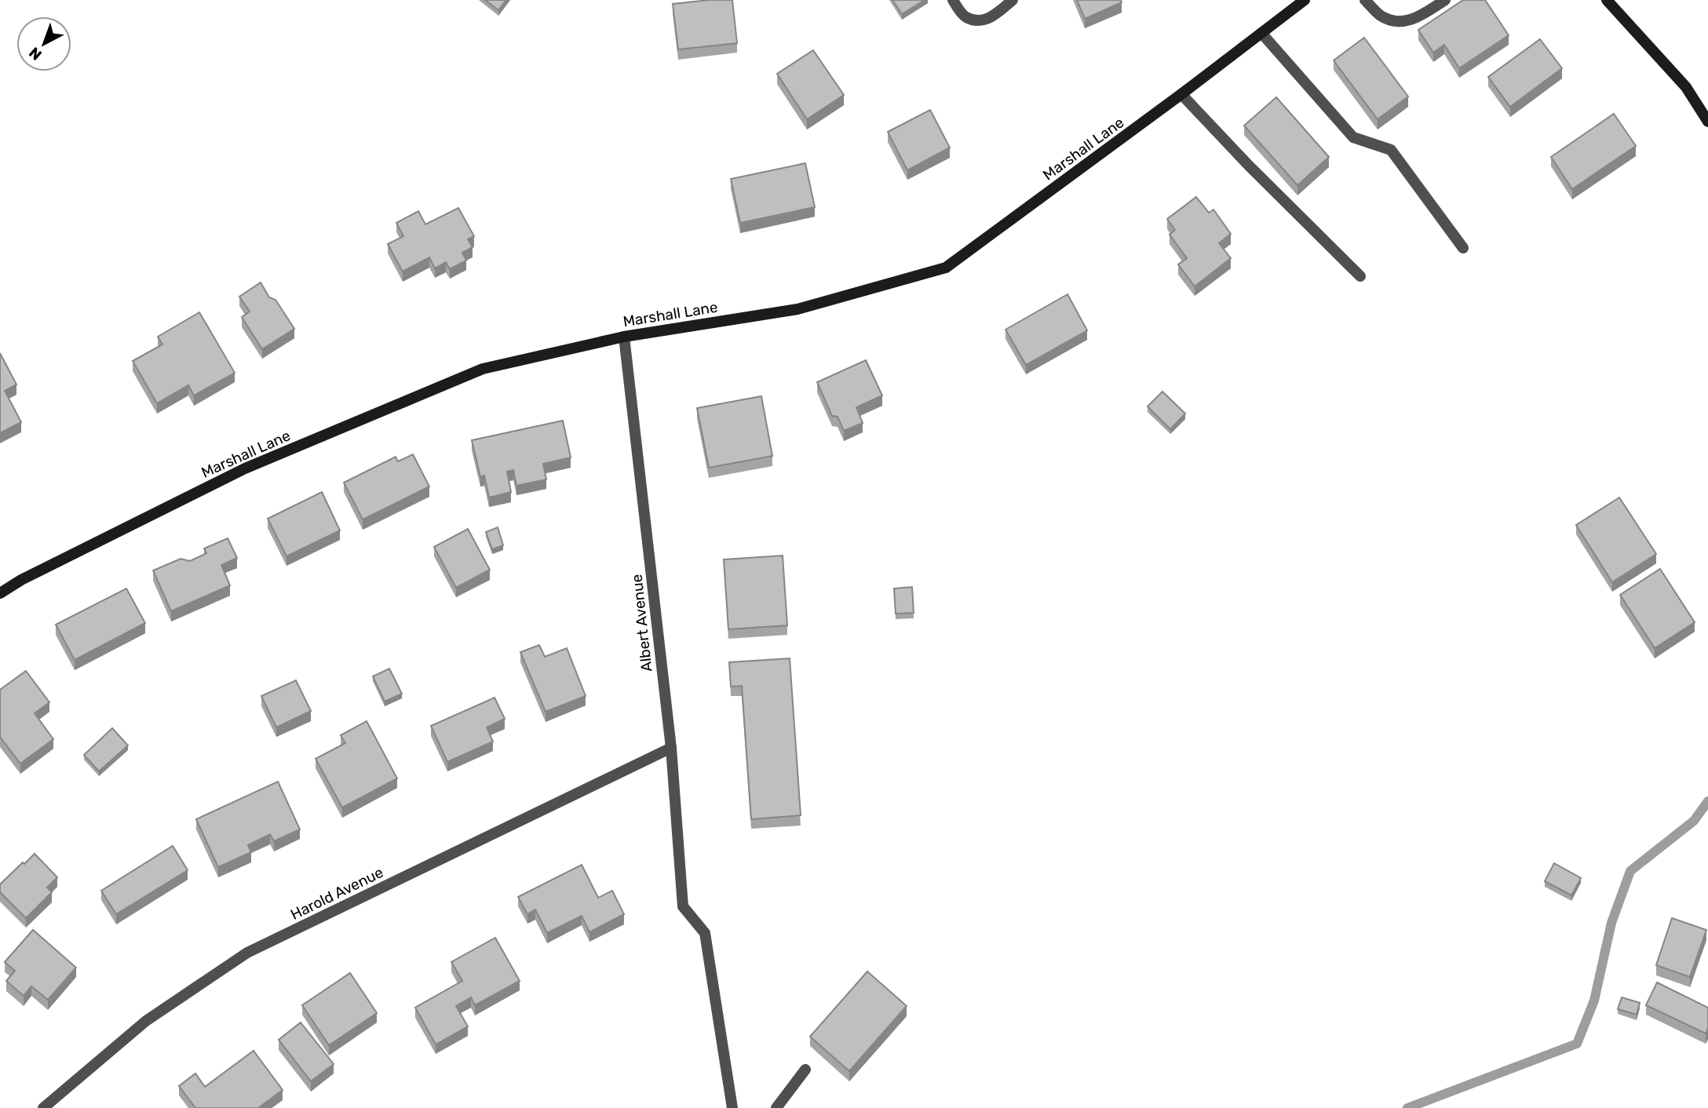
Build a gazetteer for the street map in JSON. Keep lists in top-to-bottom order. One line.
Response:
{"streets":{"street":["Marshall Lane","Albert Avenue","Harold Avenue"]},"crossings":[["Marshall Lane","Albert Avenue"],["Albert Avenue","Harold Avenue"]],"north":"bottom left"}
